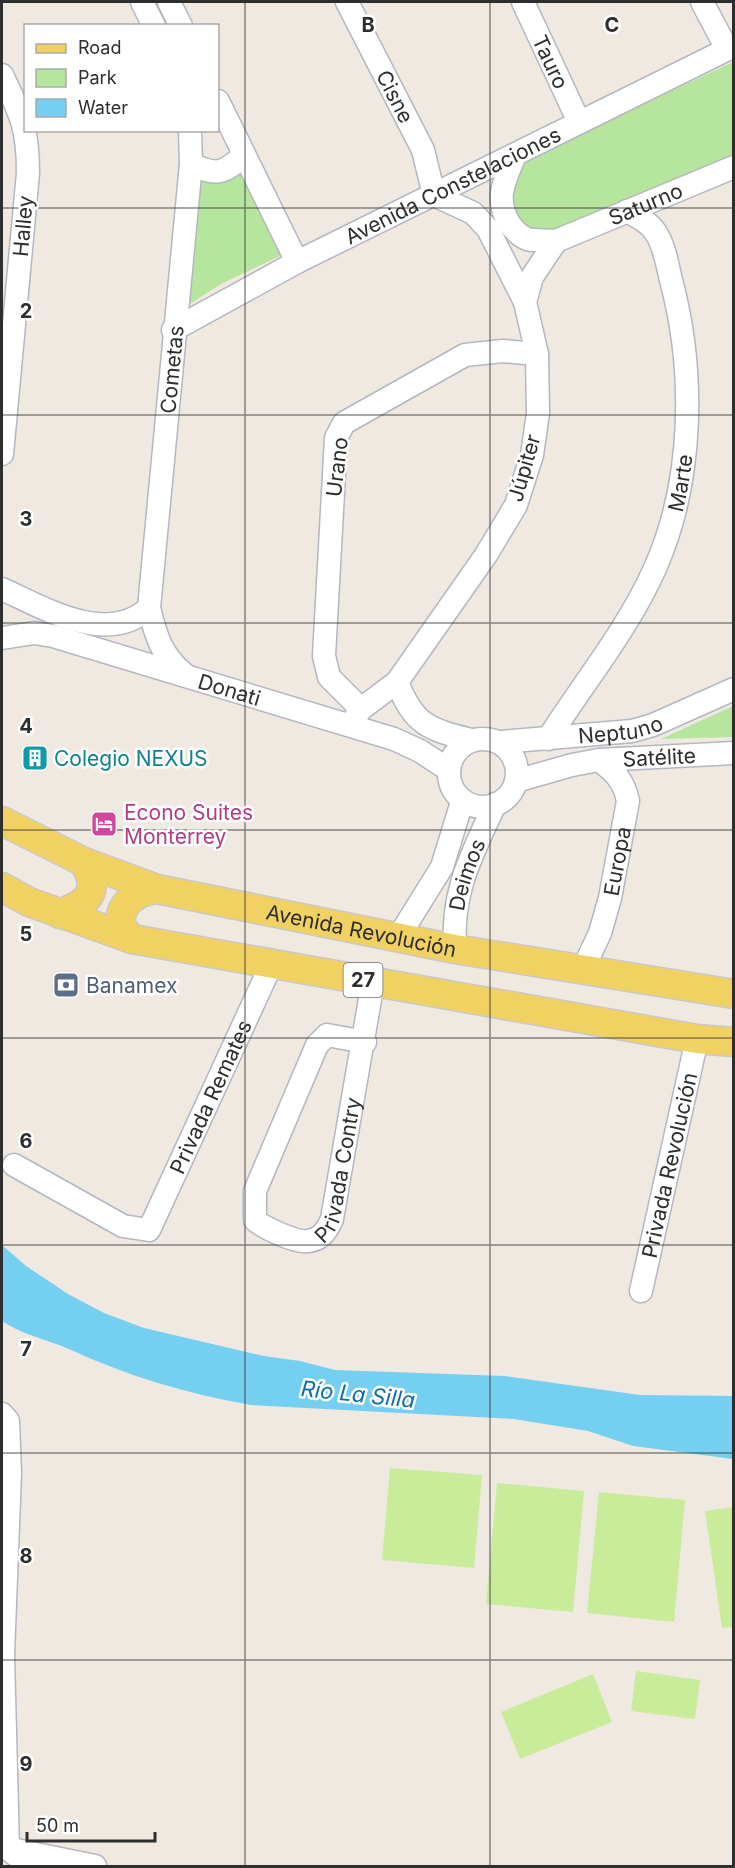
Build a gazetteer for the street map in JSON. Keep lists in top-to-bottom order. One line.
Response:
{"streets":{"main road":["Avenida Revolución","27"],"street":["Tauro","Cisne","Avenida Constelaciones","Saturno","Halley","Cometas","Urano","Júpiter","Marte","Donati","Neptuno","Satélite","Europa","Deimos","Privada Remates","Privada Contry","Privada Revolución"]},"crossings":[["Tauro","Avenida Constelaciones"],["Cisne","Avenida Constelaciones"],["Cisne","Júpiter"],["Avenida Constelaciones","Saturno"],["Avenida Constelaciones","Cometas"],["Avenida Constelaciones","Júpiter"],["Saturno","Marte"],["Cometas","Donati"],["Urano","Júpiter"],["Urano","Donati"],["Júpiter","Donati"],["Marte","Neptuno"],["Donati","Neptuno"],["Donati","Satélite"],["Donati","Deimos"],["Neptuno","Satélite"],["Neptuno","Deimos"],["Satélite","Europa"],["Satélite","Deimos"],["Europa","Avenida Revolución"],["Deimos","Avenida Revolución"],["27","Privada Remates"],["27","Privada Contry"],["27","Privada Revolución"]],"water":["Río La Silla"],"places":{"building":["Colegio NEXUS"],"hotel":["Econo Suites Monterrey"],"bank":["Banamex"]},"legend":["Road","Park","Water"],"scale_bar":"50 m","grid":{"columns":["B","C"],"rows":["2","3","4","5","6","7","8","9"]}}
